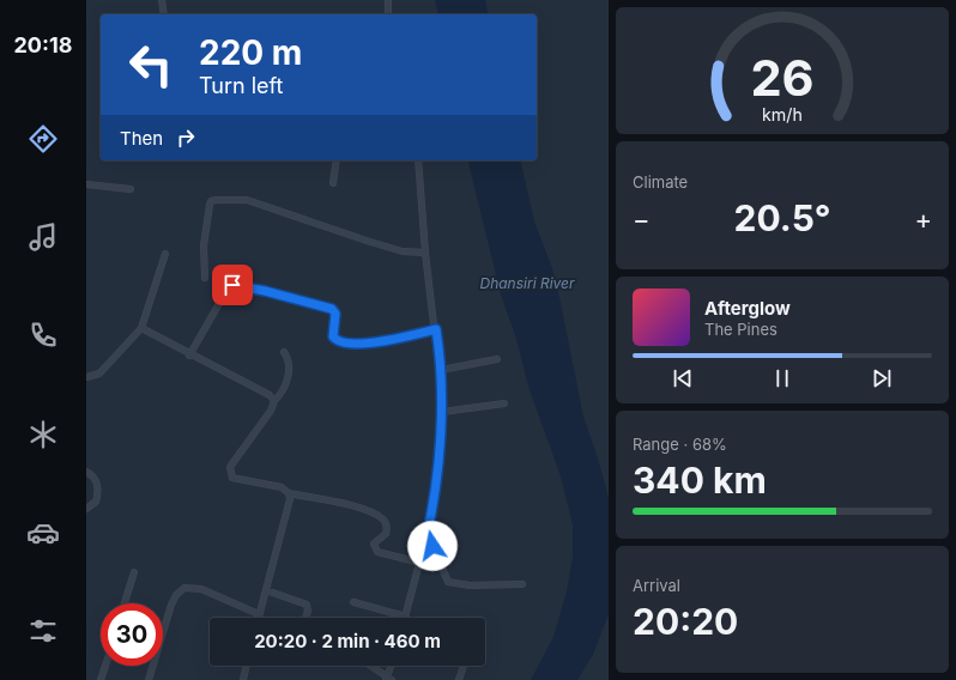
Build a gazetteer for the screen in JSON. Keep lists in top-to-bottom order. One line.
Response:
{"water":["Dhansiri River"],"page":{"tabs":"20:18","turn":["220 m","Turn left"],"then":"Then","tile":["Climate",["Range · 68%","340 km"],["Arrival","20:20"]],"heat":["−","20.5°","+"],"song":["Afterglow","The Pines"],"limit":"30","trip":"20:20 · 2 min · 460 m","gauge":["26","km/h"]}}
